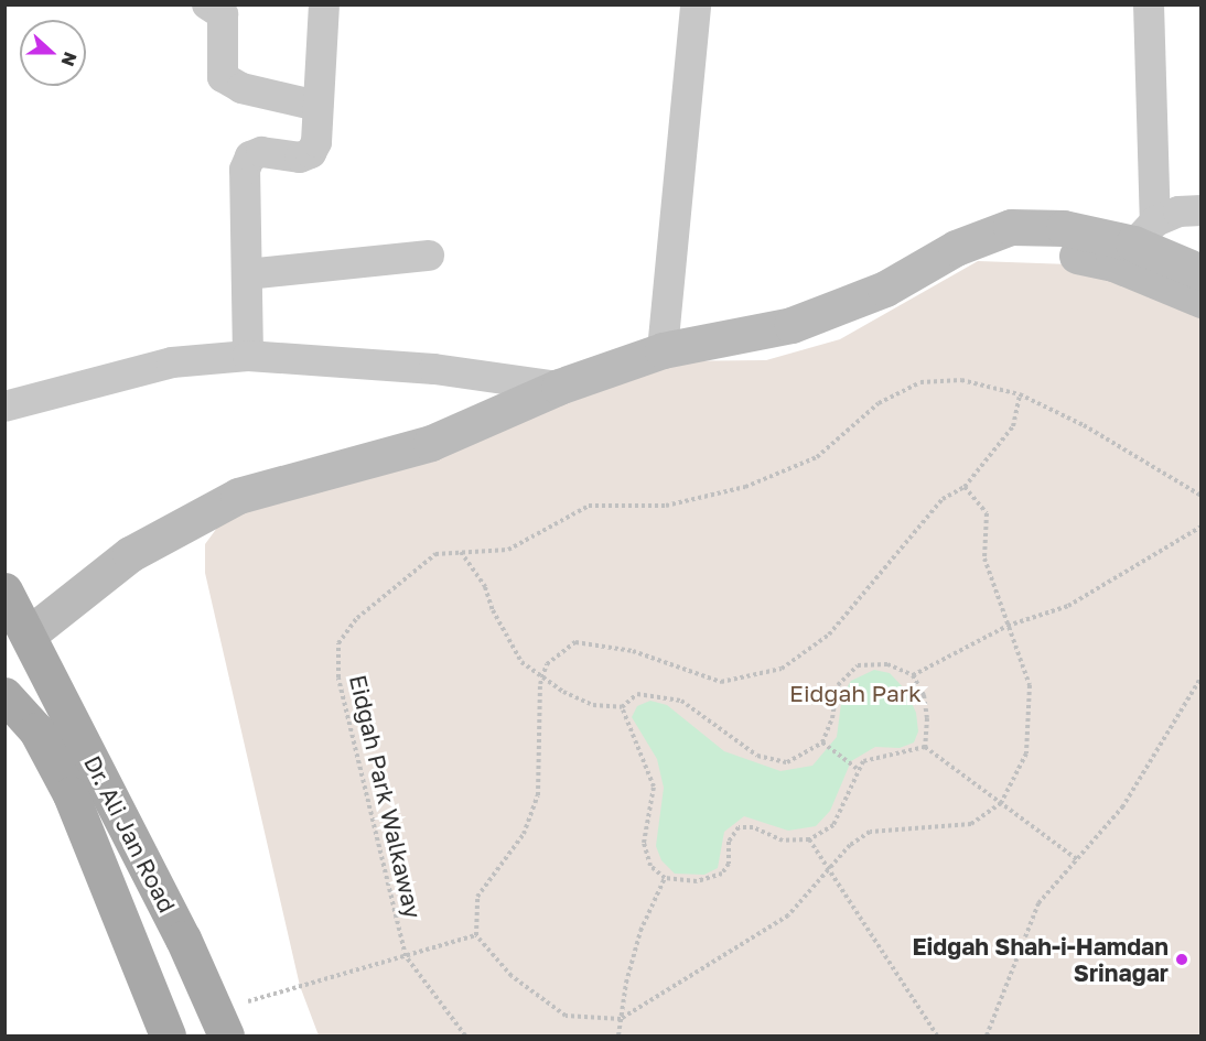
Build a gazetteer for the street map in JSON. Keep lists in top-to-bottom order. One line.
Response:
{"streets":{"main road":["Dr. Ali Jan Road"],"path":["Eidgah Park Walkaway"]},"parks":["Eidgah Park"],"places":["Eidgah Shah-i-Hamdan Srinagar"],"north":"right"}
